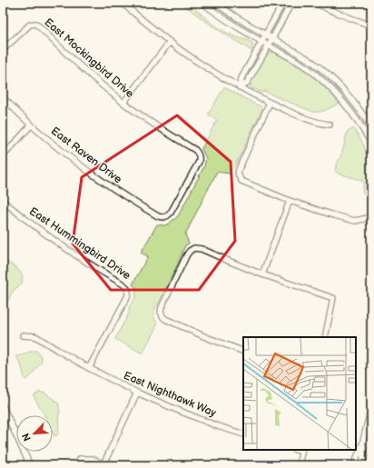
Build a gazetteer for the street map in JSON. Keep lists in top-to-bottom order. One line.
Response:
{"streets":{"street":["East Mockingbird Drive","East Raven Drive","East Hummingbird Drive","East Nighthawk Way"]},"crossings":[["East Mockingbird Drive","East Raven Drive"],["East Hummingbird Drive","East Nighthawk Way"]],"north":"bottom left"}
